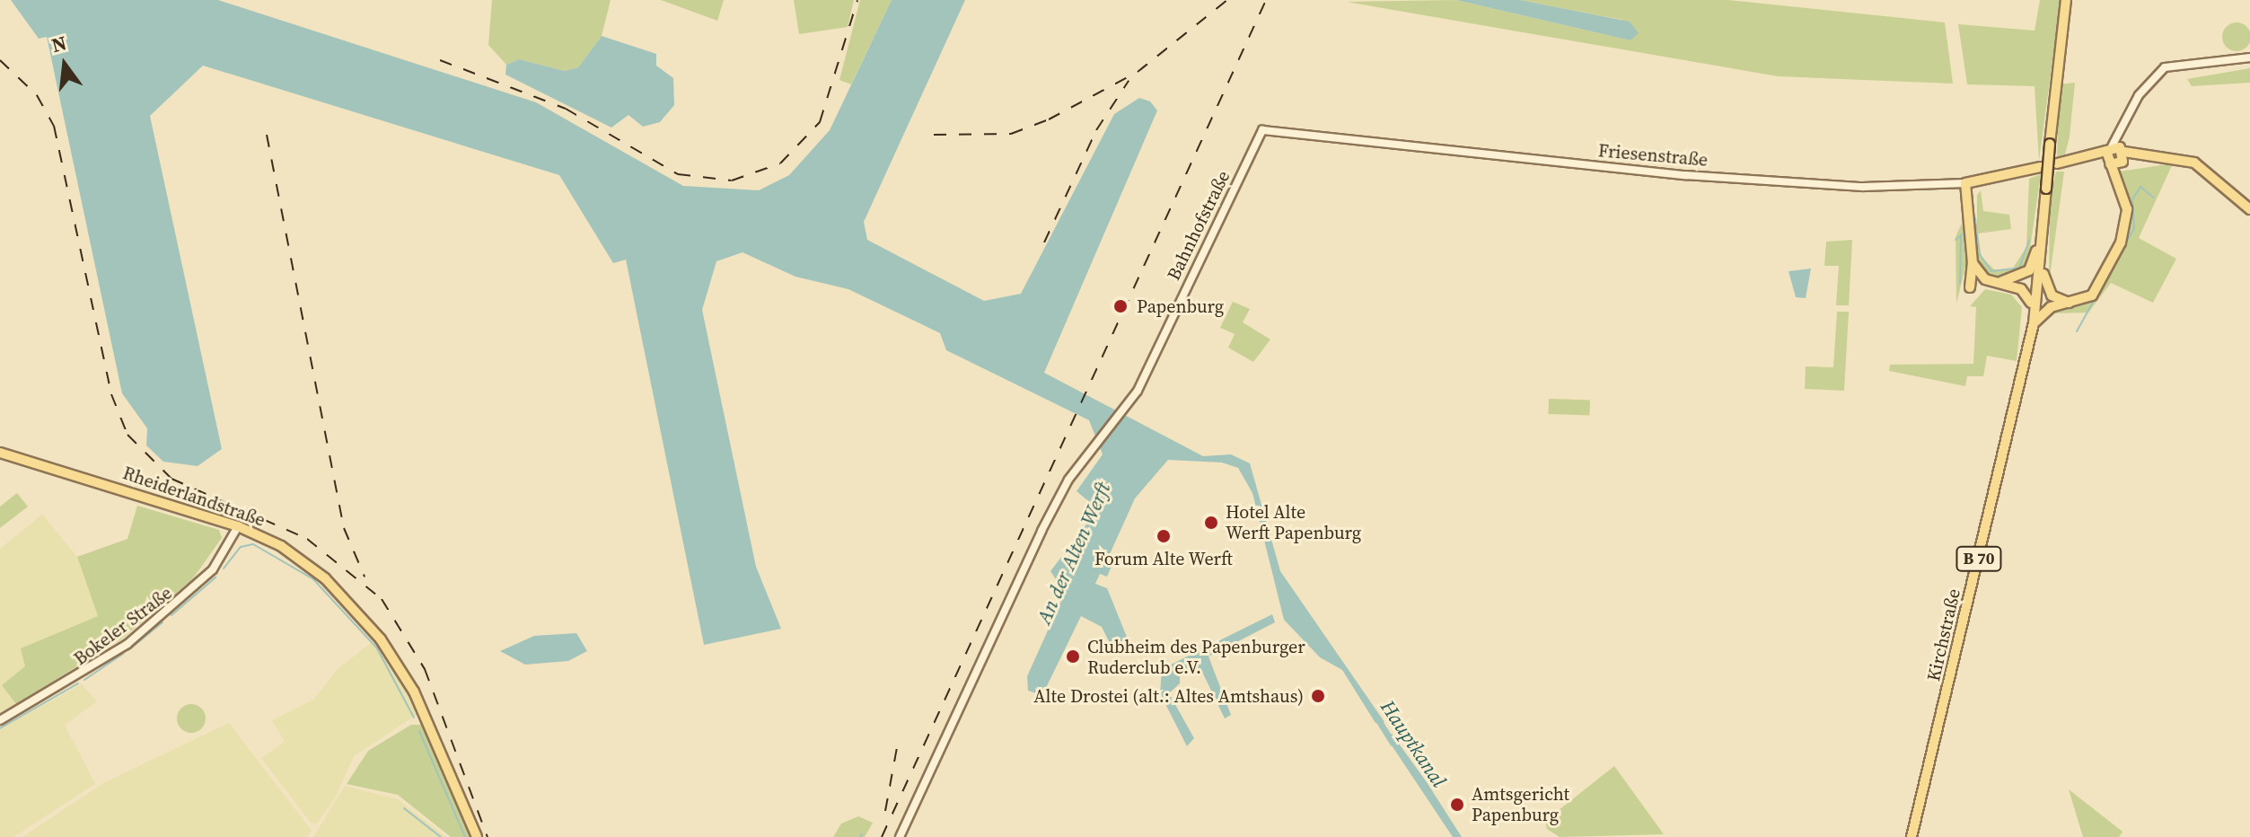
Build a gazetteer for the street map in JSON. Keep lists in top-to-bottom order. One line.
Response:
{"streets":{"main road":["Friesenstraße","Rheiderlandstraße","B 70","Kirchstraße"],"street":["Bahnhofstraße","Bokeler Straße"]},"crossings":[["Friesenstraße","Bahnhofstraße"],["Rheiderlandstraße","Bokeler Straße"],["B 70","Kirchstraße"]],"water":["An der Alten Werft","Hauptkanal"],"places":["Papenburg","Hotel Alte Werft Papenburg","Forum Alte Werft","Clubheim des Papenburger Ruderclub e.V.","Alte Drostei (alt.: Altes Amtshaus)","Amtsgericht Papenburg"],"north":"top"}
